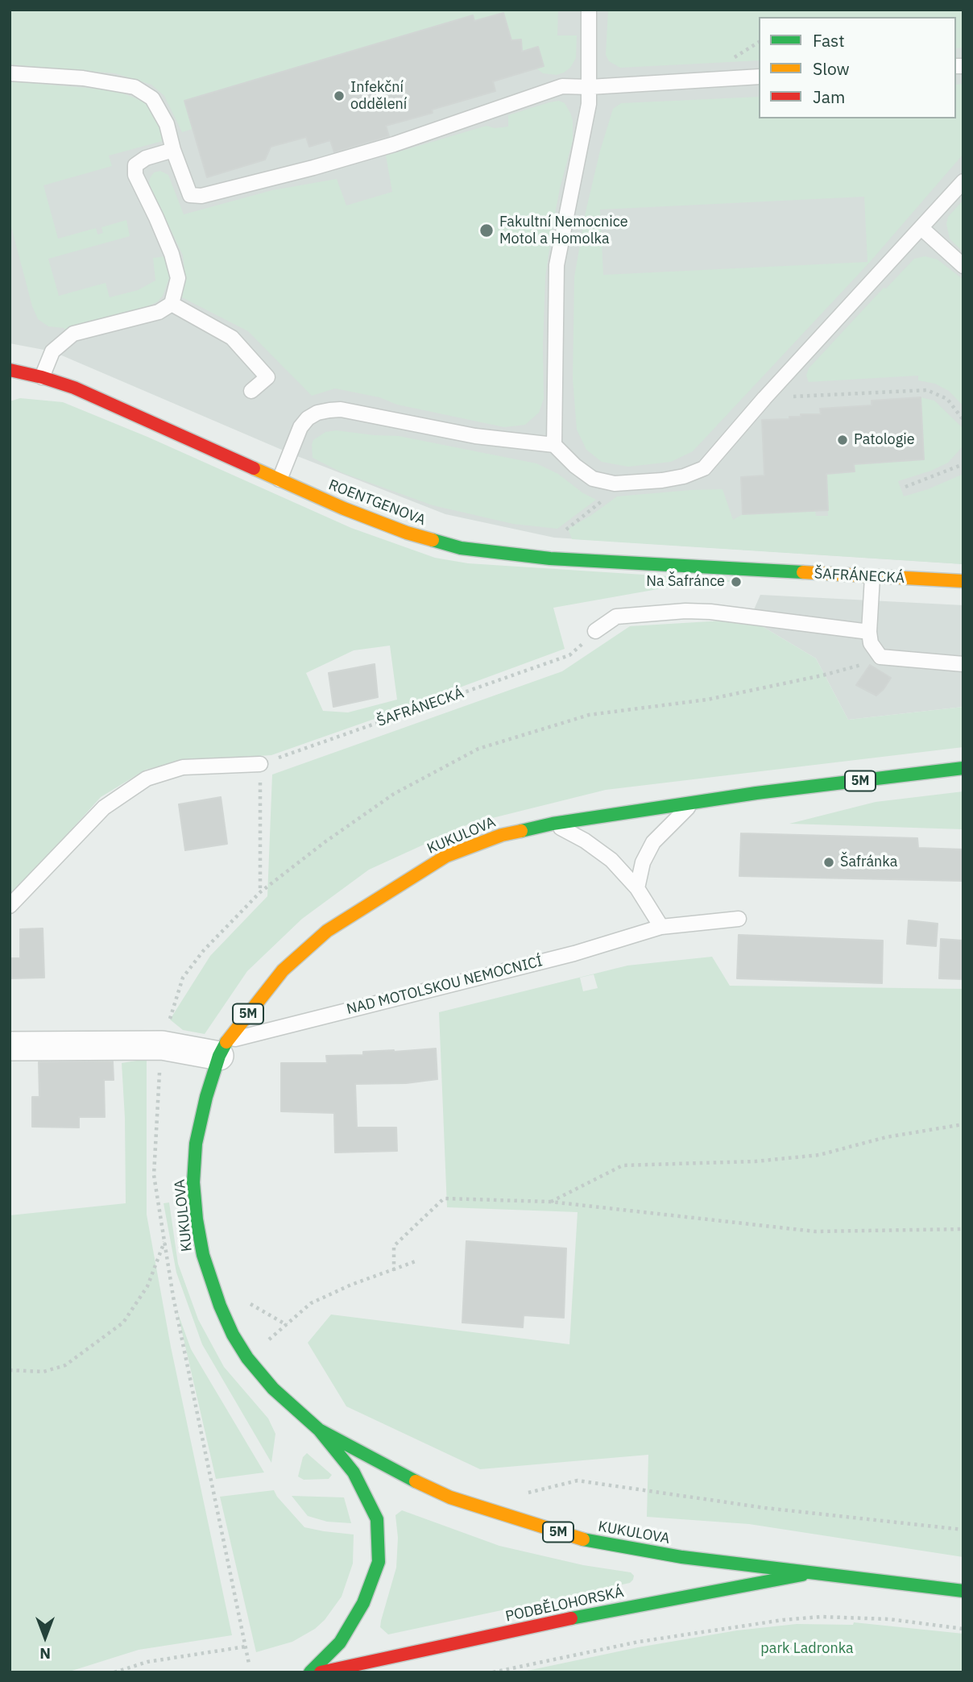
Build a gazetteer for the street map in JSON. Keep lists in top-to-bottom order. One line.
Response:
{"streets":{"main road":["ROENTGENOVA","ŠAFRÁNECKÁ","5M","KUKULOVA","PODBĚLOHORSKÁ"],"street":["NAD MOTOLSKOU NEMOCNICÍ"]},"crossings":[["ROENTGENOVA","ŠAFRÁNECKÁ"],["KUKULOVA","NAD MOTOLSKOU NEMOCNICÍ"],["KUKULOVA","PODBĚLOHORSKÁ"]],"parks":["park Ladronka"],"places":["Infekční oddělení","Fakultní Nemocnice Motol a Homolka","Patologie","Na Šafránce","Šafránka"],"legend":["Fast","Slow","Jam"],"north":"bottom"}
